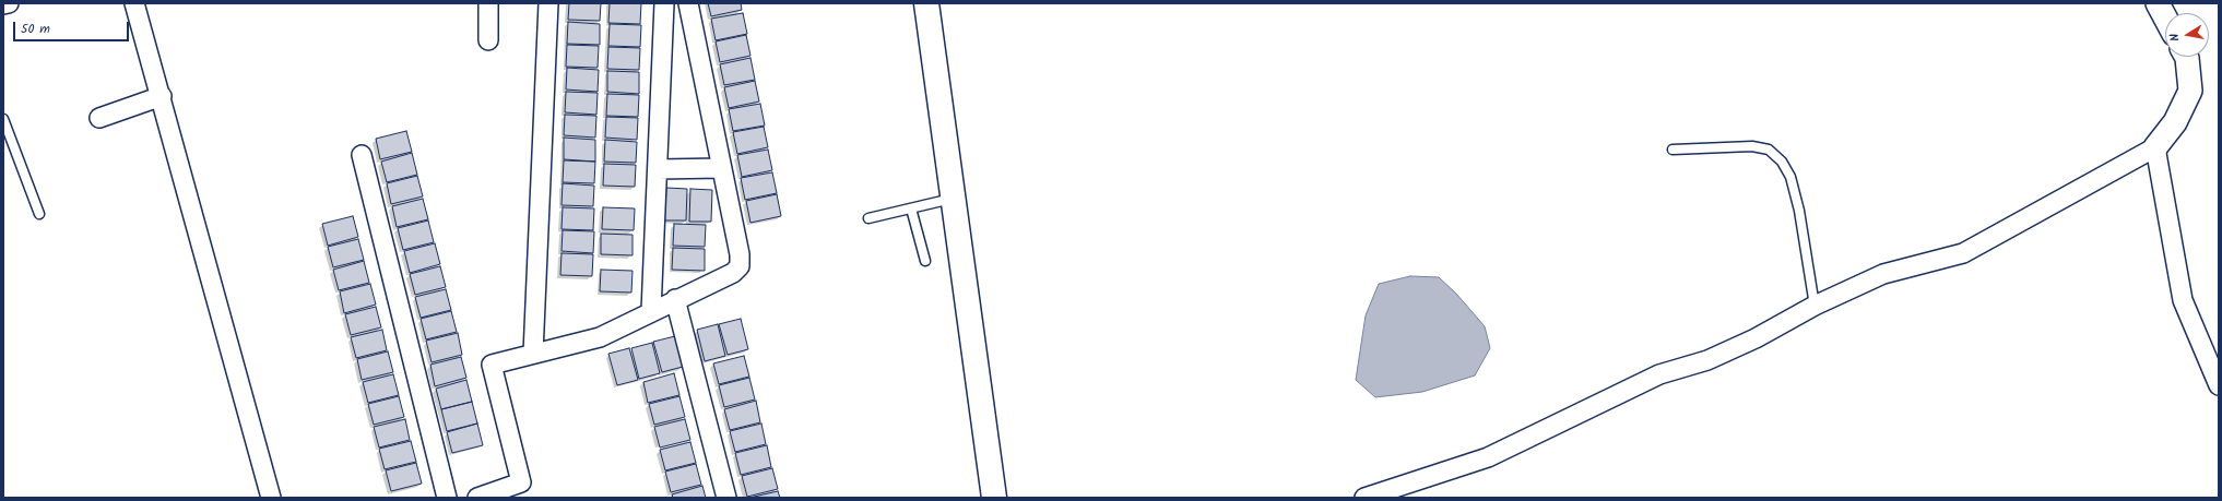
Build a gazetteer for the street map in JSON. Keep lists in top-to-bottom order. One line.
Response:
{"scale_bar":"50 m","north":"left"}
